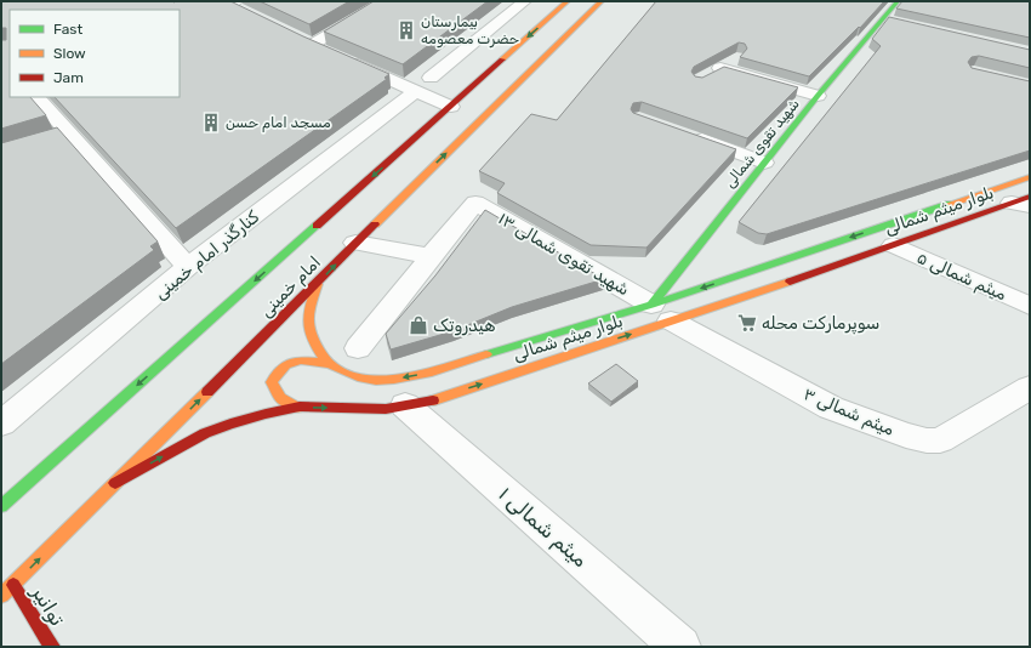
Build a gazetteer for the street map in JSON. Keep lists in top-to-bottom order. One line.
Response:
{"streets":{"main road":["شهید تقوی شمالی","بلوار میثم شمالی","امام خمینی","توانیر"],"street":["شهید تقوی شمالی ۱۳","کنارگذر امام خمینی","میثم شمالی ۵","میثم شمالی ۳","میثم شمالی ۱"]},"crossings":[["شهید تقوی شمالی","بلوار میثم شمالی"],["شهید تقوی شمالی","شهید تقوی شمالی ۱۳"],["شهید تقوی شمالی","میثم شمالی ۳"],["بلوار میثم شمالی","شهید تقوی شمالی ۱۳"],["بلوار میثم شمالی","میثم شمالی ۵"],["بلوار میثم شمالی","امام خمینی"],["بلوار میثم شمالی","میثم شمالی ۳"],["بلوار میثم شمالی","میثم شمالی ۱"],["شهید تقوی شمالی ۱۳","میثم شمالی ۳"],["امام خمینی","توانیر"]],"places":{"building":["بیمارستان حضرت معصومه","مسجد امام حسن"],"supermarket":["سوپرمارکت محله"],"shop":["هیدروتک"]},"legend":["Fast","Slow","Jam"]}
